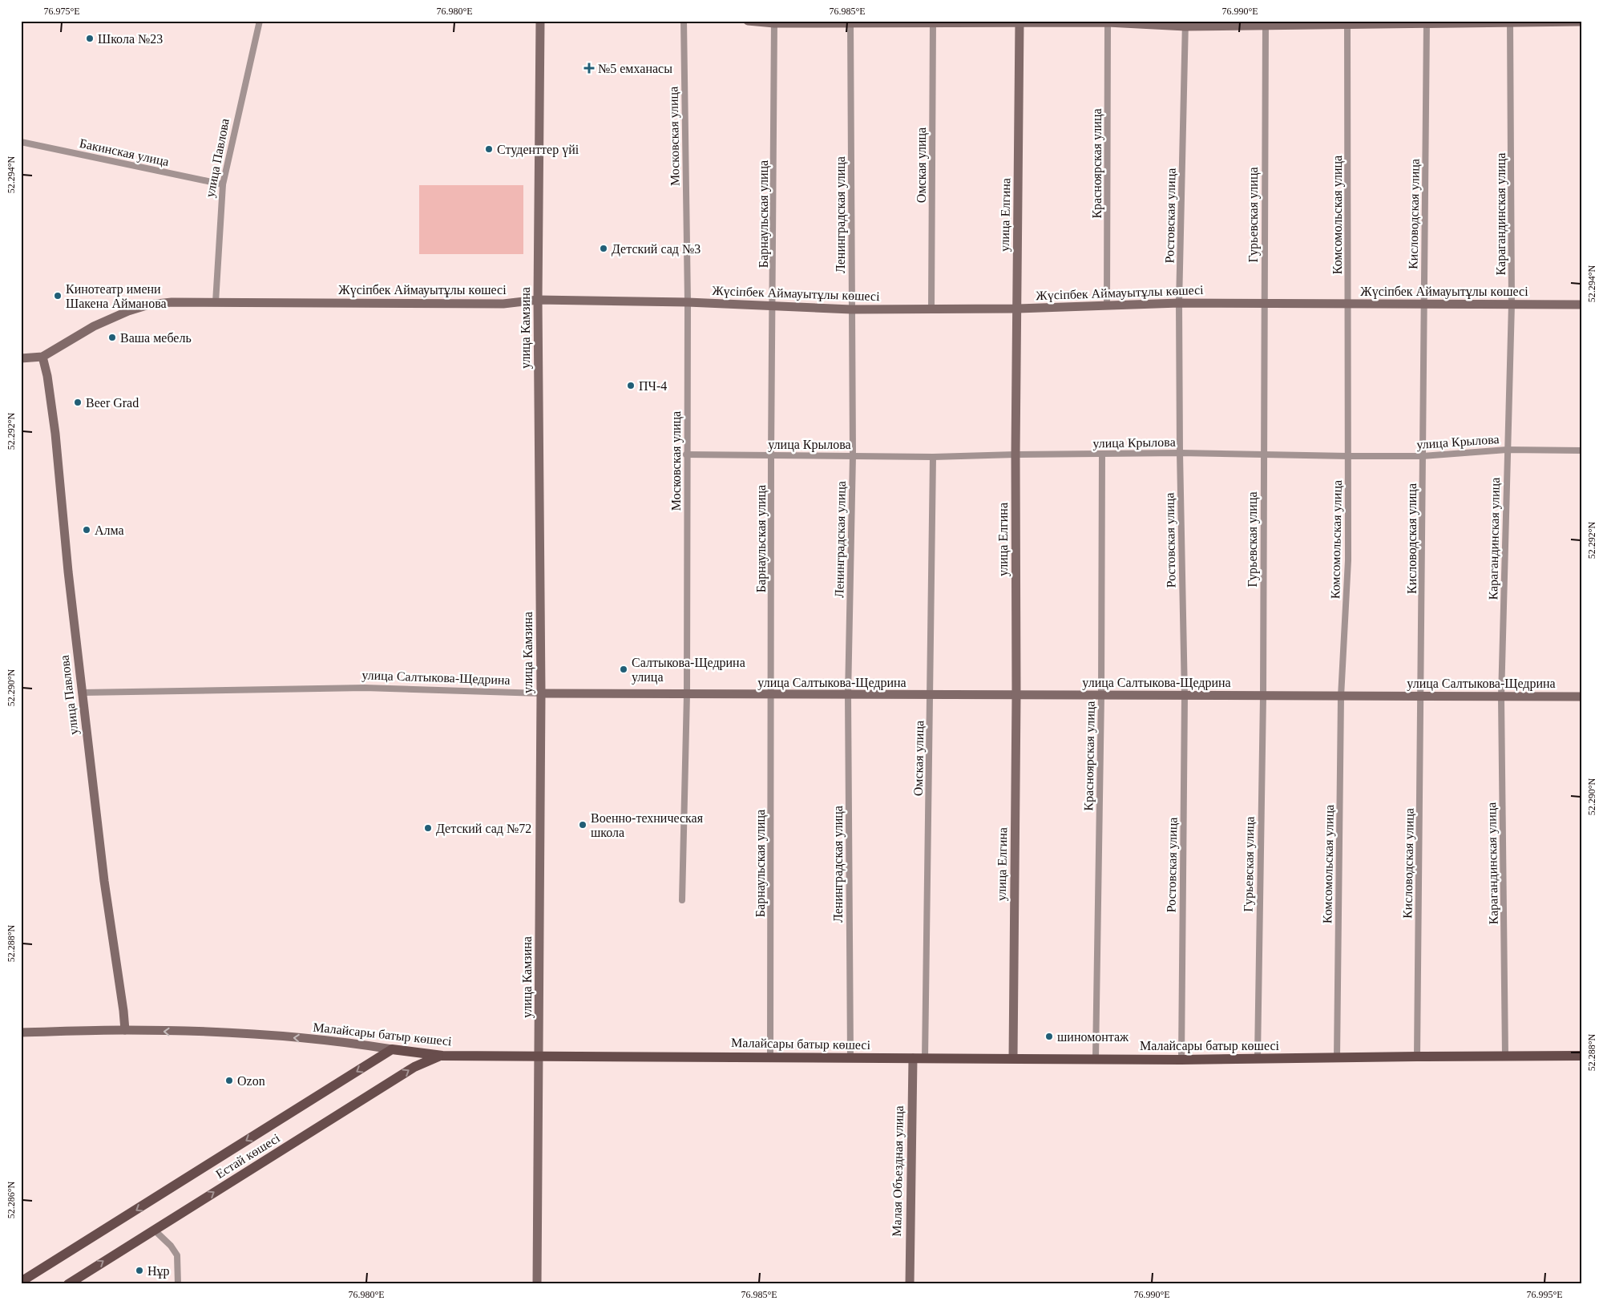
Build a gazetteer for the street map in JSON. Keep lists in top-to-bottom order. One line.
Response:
{"streets":{"main road":["Малайсары батыр көшесі","Естай көшесі"],"street":["Московская улица","Бакинская улица","улица Павлова","Красноярская улица","Омская улица","Барнаульская улица","Кисловодская улица","Карагандинская улица","Ленинградская улица","улица Елгина","Гурьевская улица","Комсомольская улица","Ростовская улица","Жүсіпбек Аймауытұлы көшесі","улица Камзина","улица Крылова","улица Салтыкова-Щедрина","Малая Объездная улица"]},"crossings":[["Московская улица","Жүсіпбек Аймауытұлы көшесі"],["Московская улица","улица Крылова"],["Московская улица","улица Салтыкова-Щедрина"],["Бакинская улица","улица Павлова"],["улица Павлова","Жүсіпбек Аймауытұлы көшесі"],["улица Павлова","улица Салтыкова-Щедрина"],["улица Павлова","Малайсары батыр көшесі"],["Красноярская улица","Жүсіпбек Аймауытұлы көшесі"],["Красноярская улица","улица Крылова"],["Красноярская улица","улица Салтыкова-Щедрина"],["Красноярская улица","Малайсары батыр көшесі"],["Омская улица","Жүсіпбек Аймауытұлы көшесі"],["Омская улица","улица Крылова"],["Омская улица","улица Салтыкова-Щедрина"],["Омская улица","Малайсары батыр көшесі"],["Барнаульская улица","Жүсіпбек Аймауытұлы көшесі"],["Барнаульская улица","улица Крылова"],["Барнаульская улица","улица Салтыкова-Щедрина"],["Барнаульская улица","Малайсары батыр көшесі"],["Кисловодская улица","Жүсіпбек Аймауытұлы көшесі"],["Кисловодская улица","улица Крылова"],["Кисловодская улица","улица Салтыкова-Щедрина"],["Кисловодская улица","Малайсары батыр көшесі"],["Карагандинская улица","Жүсіпбек Аймауытұлы көшесі"],["Карагандинская улица","улица Крылова"],["Карагандинская улица","улица Салтыкова-Щедрина"],["Карагандинская улица","Малайсары батыр көшесі"],["Ленинградская улица","Жүсіпбек Аймауытұлы көшесі"],["Ленинградская улица","улица Крылова"],["Ленинградская улица","улица Салтыкова-Щедрина"],["Ленинградская улица","Малайсары батыр көшесі"],["улица Елгина","Жүсіпбек Аймауытұлы көшесі"],["улица Елгина","улица Крылова"],["улица Елгина","улица Салтыкова-Щедрина"],["улица Елгина","Малайсары батыр көшесі"],["Гурьевская улица","Жүсіпбек Аймауытұлы көшесі"],["Гурьевская улица","улица Крылова"],["Гурьевская улица","улица Салтыкова-Щедрина"],["Гурьевская улица","Малайсары батыр көшесі"],["Комсомольская улица","Жүсіпбек Аймауытұлы көшесі"],["Комсомольская улица","улица Крылова"],["Комсомольская улица","улица Салтыкова-Щедрина"],["Комсомольская улица","Малайсары батыр көшесі"],["Ростовская улица","Жүсіпбек Аймауытұлы көшесі"],["Ростовская улица","улица Крылова"],["Ростовская улица","улица Салтыкова-Щедрина"],["Ростовская улица","Малайсары батыр көшесі"],["Жүсіпбек Аймауытұлы көшесі","улица Камзина"],["улица Камзина","улица Салтыкова-Щедрина"],["улица Камзина","Малайсары батыр көшесі"],["Малайсары батыр көшесі","Естай көшесі"],["Малайсары батыр көшесі","Малая Объездная улица"]],"places":{"other":["Школа №23","Студенттер үйі","Детский сад №3","Кинотеатр имени Шакена Айманова","Ваша мебель","ПЧ-4","Beer Grad","Алма","Салтыкова-Щедрина улица","Военно-техническая школа","Детский сад №72","шиномонтаж","Ozon","Нұр"],"health":["№5 емханасы"]},"coordinates":["76.975°E","76.980°E","76.985°E","76.990°E","52.294°N","52.292°N","52.290°N","52.288°N","52.286°N","76.995°E"]}
